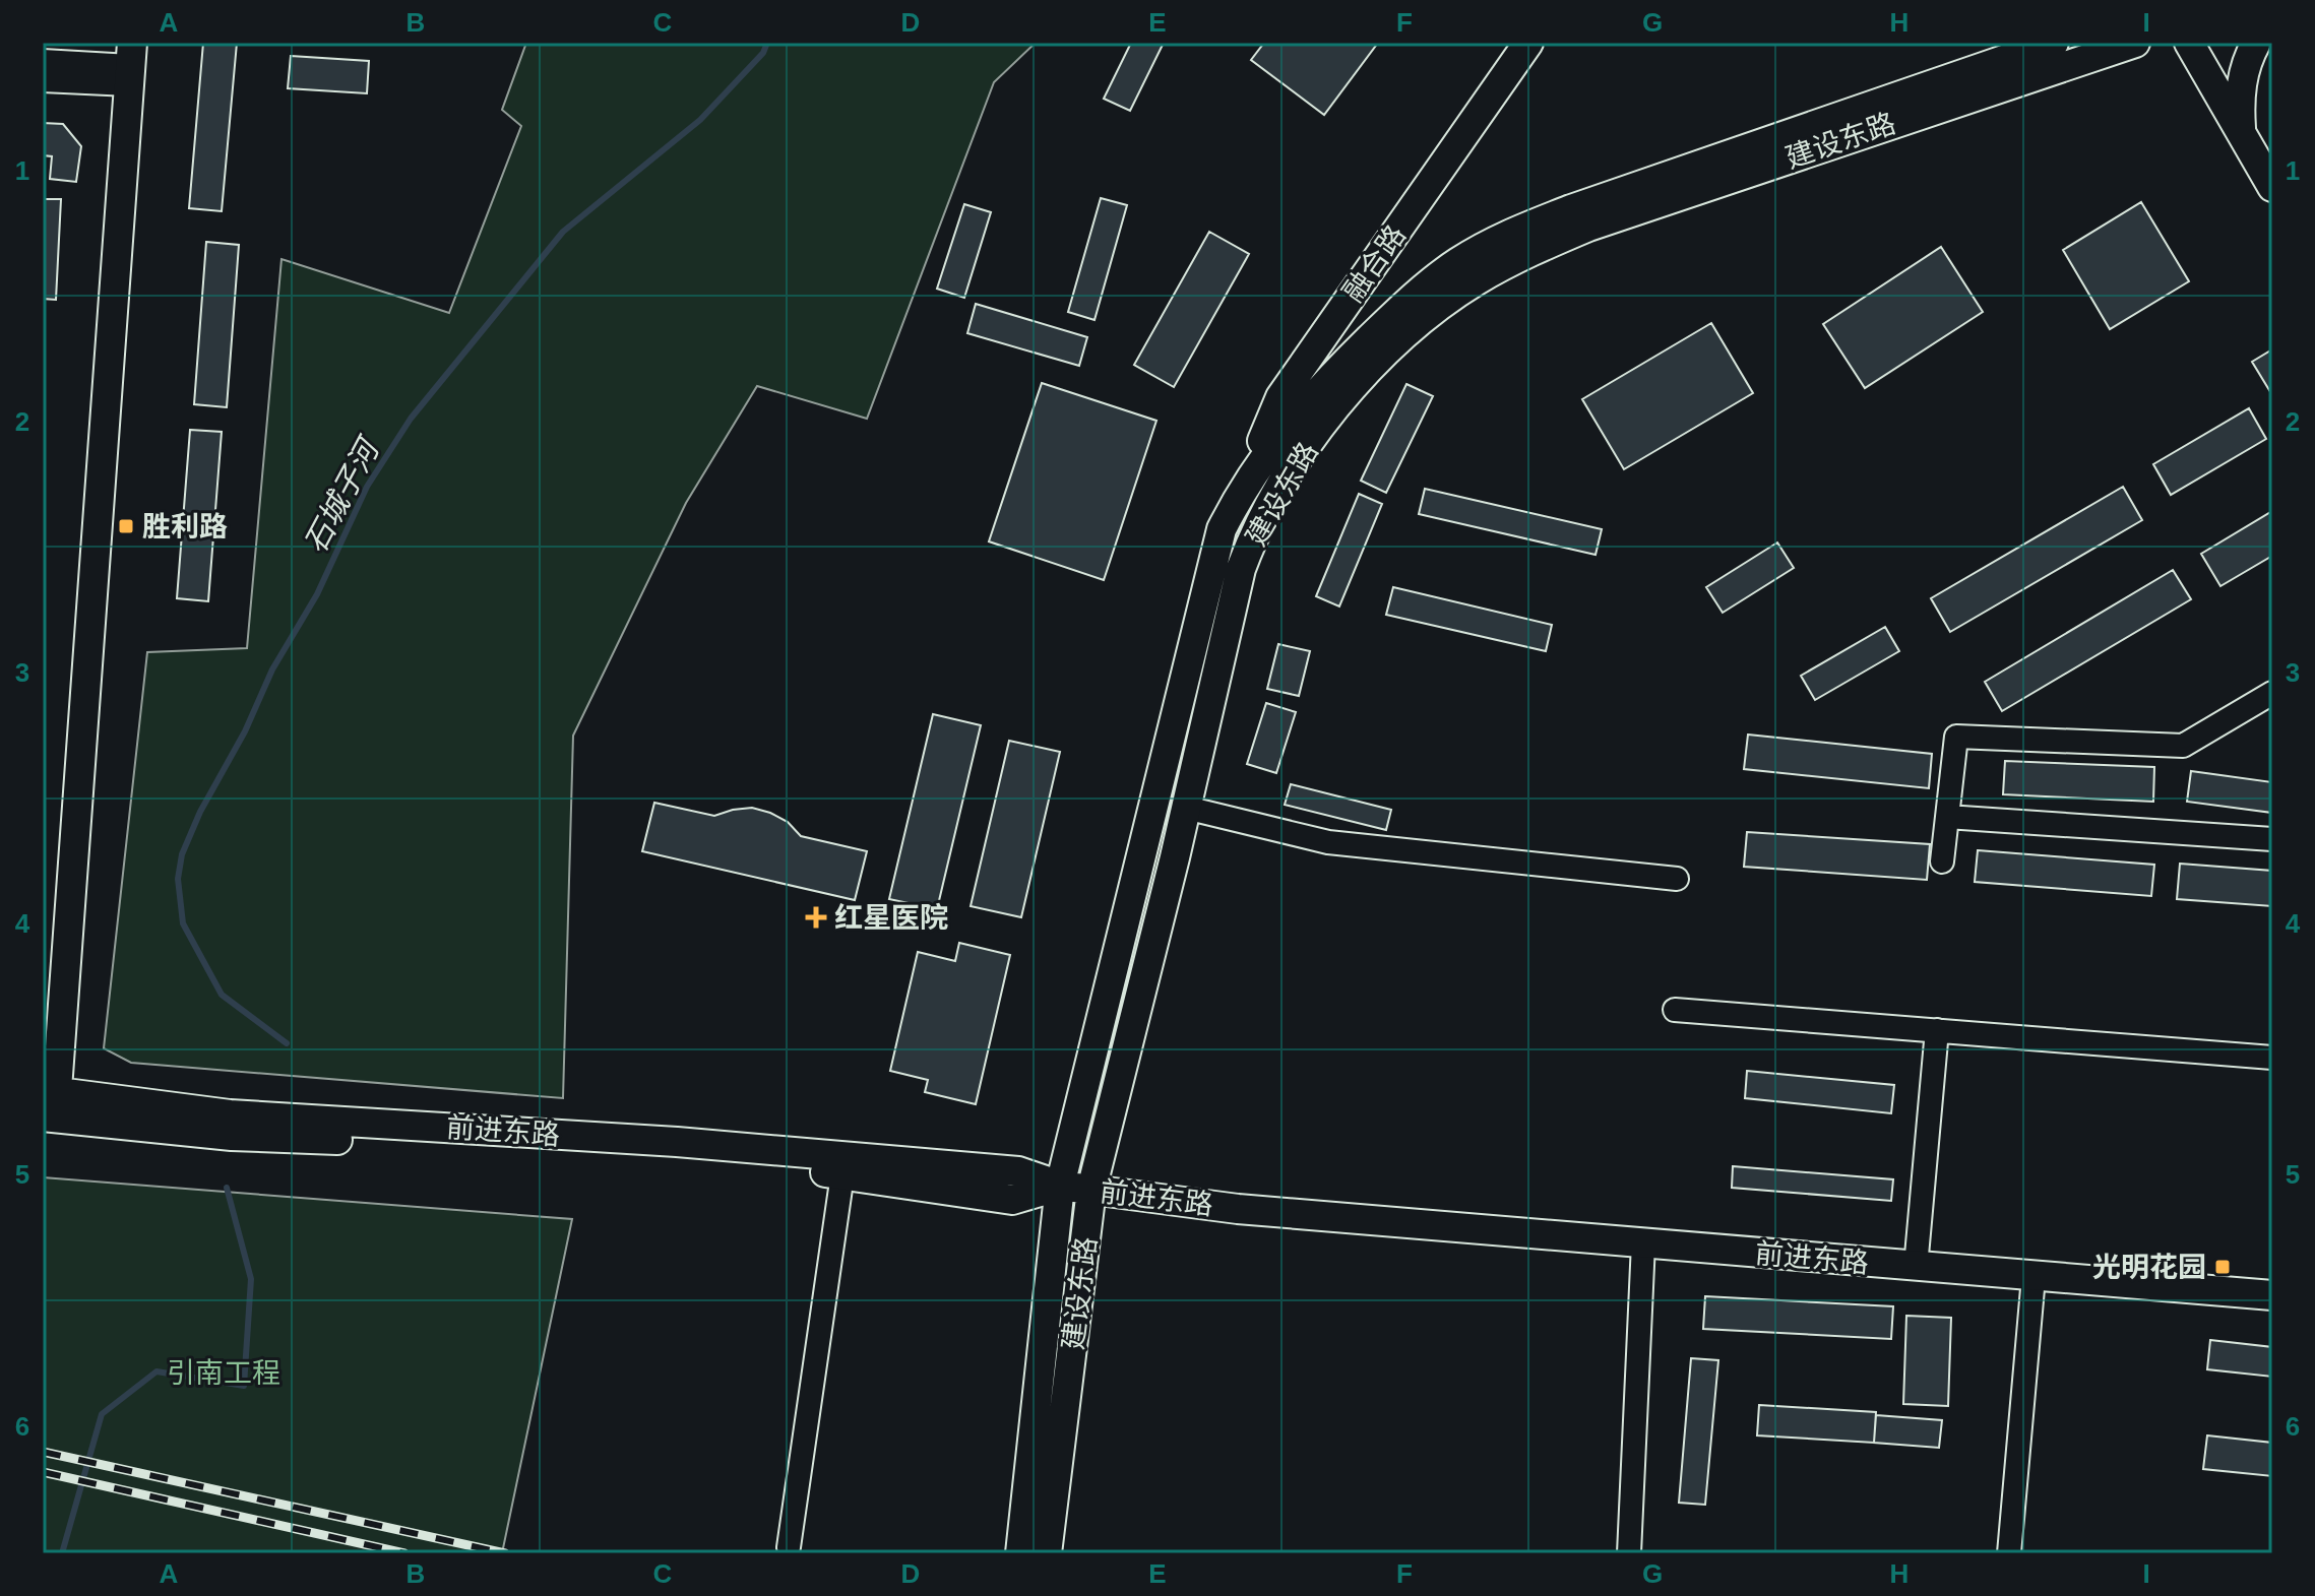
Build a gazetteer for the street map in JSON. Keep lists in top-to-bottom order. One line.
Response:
{"streets":{"main road":["建设东路","融合路","前进东路"]},"crossings":[["建设东路","融合路"],["建设东路","前进东路"]],"water":["石城子河"],"parks":["引南工程"],"places":{"transit":["胜利路","光明花园"],"health":["红星医院"]},"grid":{"columns":["A","B","C","D","E","F","G","H","I"],"rows":["1","2","3","4","5","6"]}}
